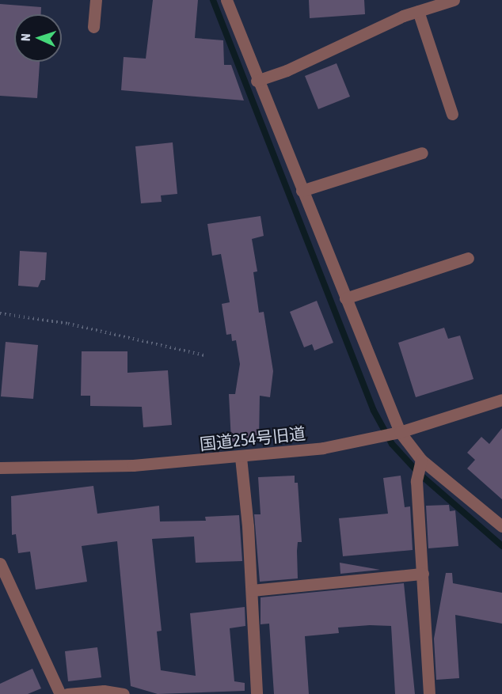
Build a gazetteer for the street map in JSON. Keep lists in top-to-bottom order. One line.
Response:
{"streets":{"street":["国道254号旧道"]},"north":"left"}
